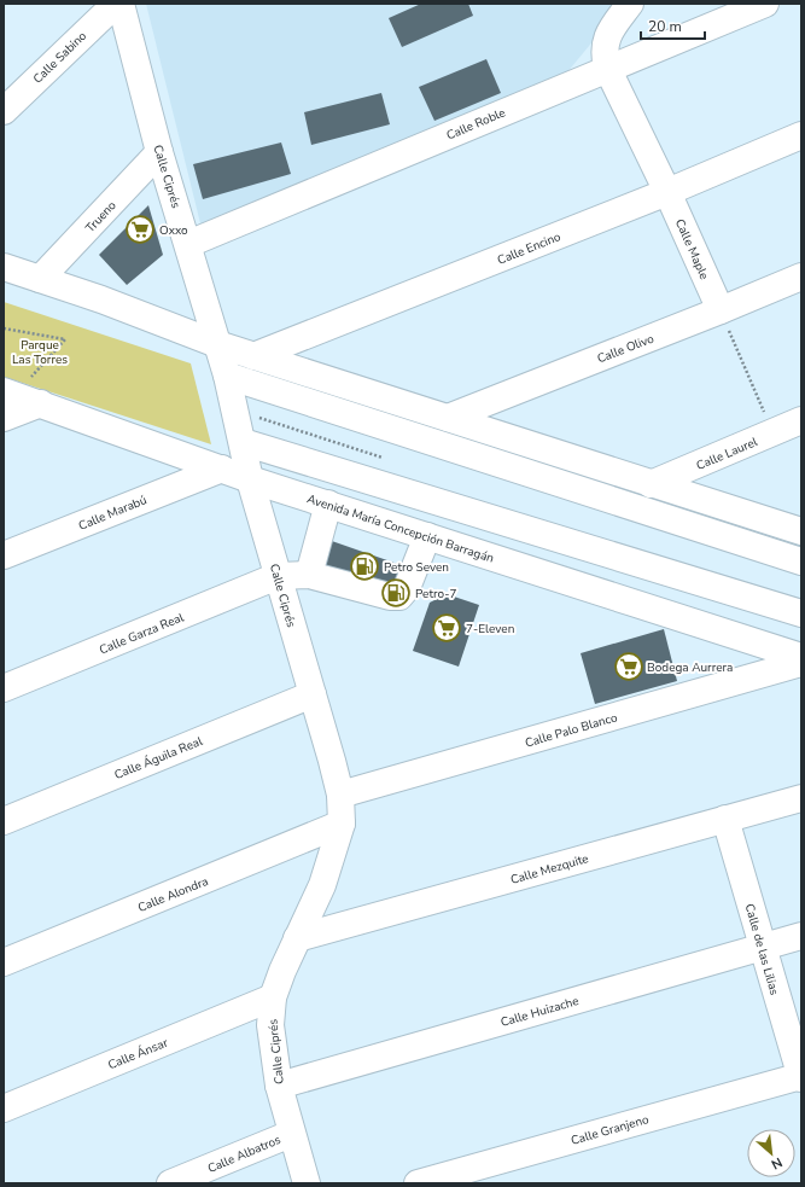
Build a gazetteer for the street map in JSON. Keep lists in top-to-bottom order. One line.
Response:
{"streets":{"street":["Calle Sabino","Calle Roble","Calle Ciprés","Trueno","Calle Encino","Calle Maple","Calle Olivo","Calle Laurel","Calle Marabú","Avenida María Concepción Barragán","Calle Garza Real","Calle Palo Blanco","Calle Águila Real","Calle Mezquite","Calle Alondra","Calle de las Lilias","Calle Huizache","Calle Ánsar","Calle Granjeno","Calle Albatros"]},"crossings":[["Calle Roble","Calle Ciprés"],["Calle Roble","Calle Maple"],["Calle Ciprés","Trueno"],["Calle Ciprés","Avenida María Concepción Barragán"],["Calle Ciprés","Calle Garza Real"],["Calle Ciprés","Calle Palo Blanco"],["Calle Ciprés","Calle Águila Real"],["Calle Ciprés","Calle Mezquite"],["Calle Ciprés","Calle Alondra"],["Calle Ciprés","Calle Huizache"],["Calle Ciprés","Calle Ánsar"],["Calle Ciprés","Calle Albatros"],["Calle Encino","Calle Maple"],["Calle Maple","Calle Olivo"],["Calle Marabú","Avenida María Concepción Barragán"],["Calle Mezquite","Calle de las Lilias"],["Calle de las Lilias","Calle Huizache"],["Calle de las Lilias","Calle Granjeno"]],"parks":["Parque Las Torres"],"places":{"supermarket":["Oxxo","7-Eleven","Bodega Aurrera"],"fuel station":["Petro Seven","Petro-7"]},"scale_bar":"20 m","north":"bottom right"}
